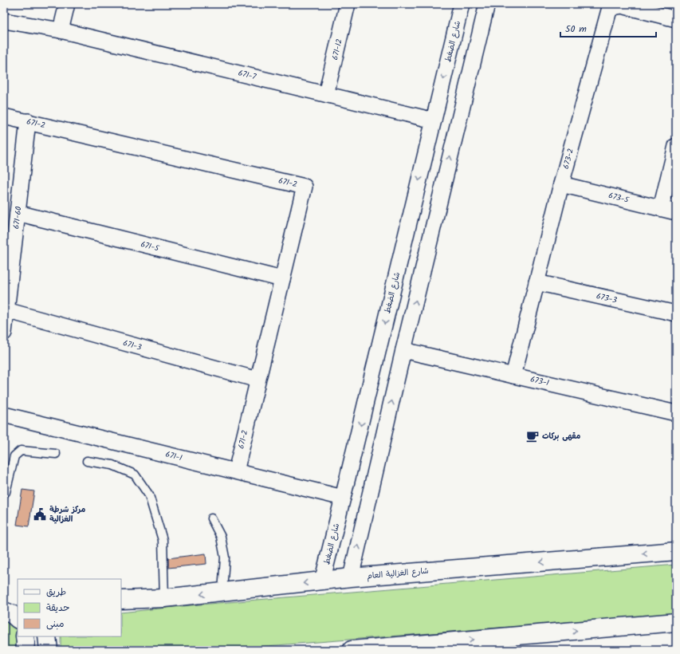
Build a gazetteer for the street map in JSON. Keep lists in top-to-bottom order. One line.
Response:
{"streets":{"main road":["شارع الغزالية العام"],"street":["شارع الضغط","671-12","671-7","671-2","673-2","673-5","671-60","671-5","673-3","671-3","673-1","671-1"]},"crossings":[["شارع الضغط","671-7"],["شارع الضغط","671-1"],["شارع الضغط","شارع الغزالية العام"],["671-12","671-7"],["671-2","671-60"],["671-2","671-5"],["671-2","671-3"],["671-2","671-1"],["673-2","673-5"],["673-2","673-3"],["673-2","673-1"],["671-60","671-5"],["671-60","671-3"]],"places":{"cafe":["مقهى بركات"],"public building":["مركز شرطة الغزالية"]},"legend":["طريق","حديقة","مبنى"],"scale_bar":"50 m"}
